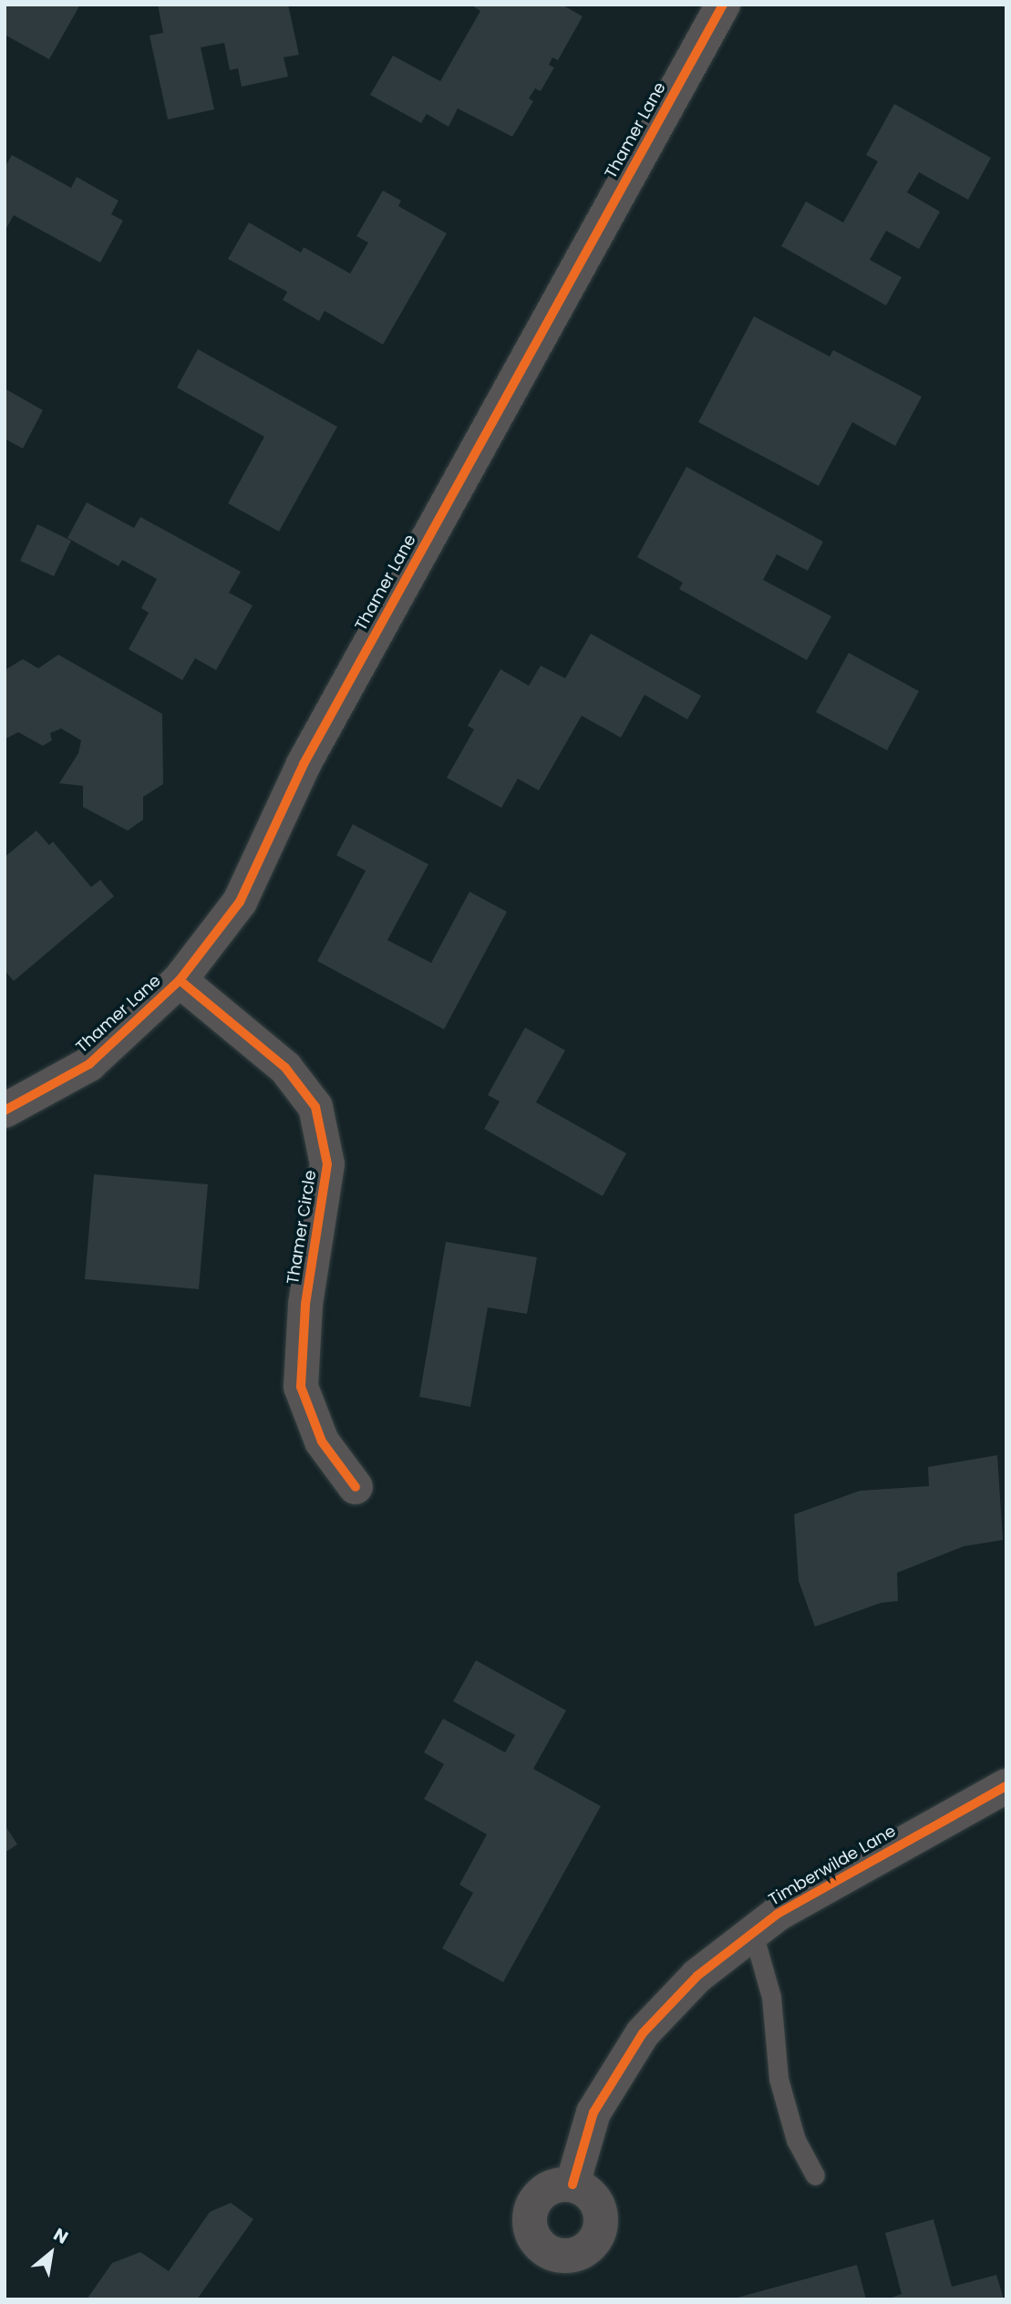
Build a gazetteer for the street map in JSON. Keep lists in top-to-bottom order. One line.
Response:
{"streets":{"street":["Thamer Lane","Thamer Circle","Timberwilde Lane"]},"crossings":[["Thamer Lane","Thamer Circle"]],"north":"top right"}
